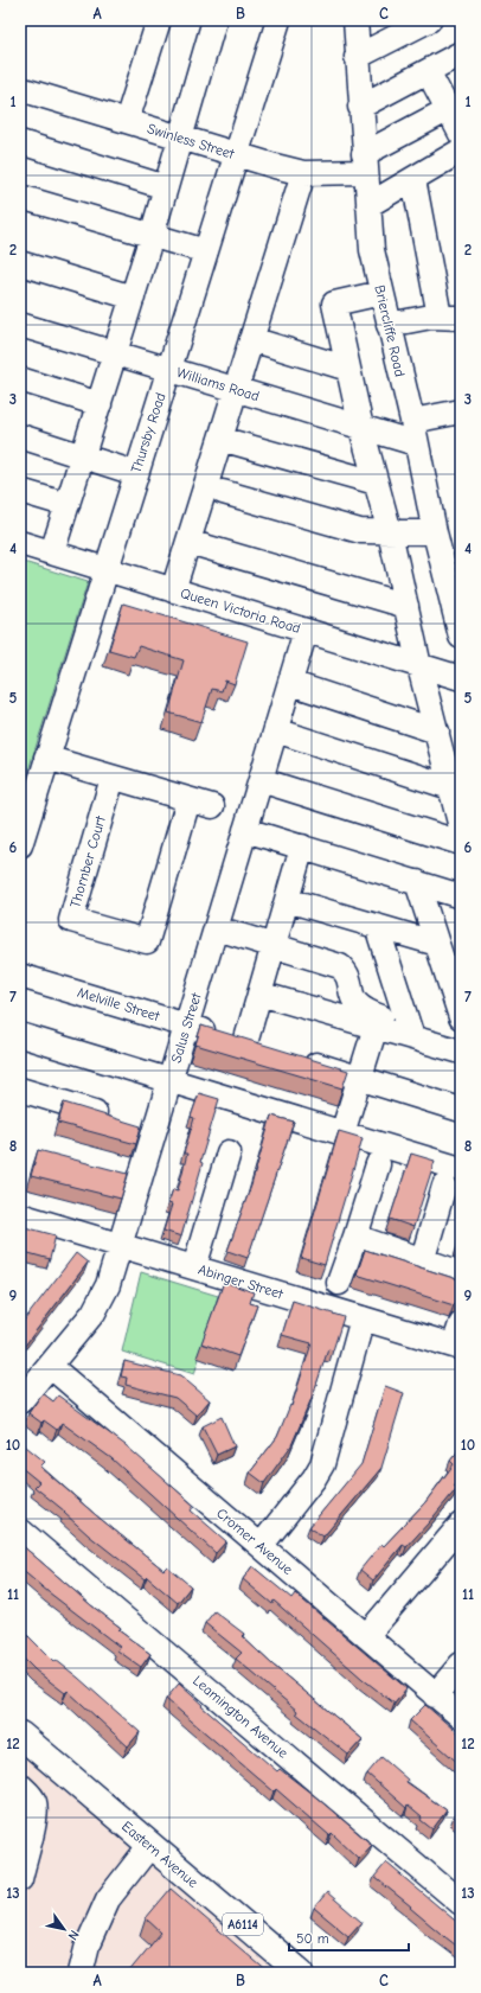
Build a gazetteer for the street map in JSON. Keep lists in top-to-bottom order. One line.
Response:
{"streets":{"highway":["Eastern Avenue","A6114"],"street":["Swinless Street","Briercliffe Road","Williams Road","Thursby Road","Queen Victoria Road","Thornber Court","Melville Street","Salus Street","Abinger Street","Cromer Avenue","Leamington Avenue"]},"crossings":[["Swinless Street","Briercliffe Road"],["Swinless Street","Thursby Road"],["Briercliffe Road","Williams Road"],["Williams Road","Thursby Road"],["Thursby Road","Queen Victoria Road"],["Queen Victoria Road","Salus Street"],["Melville Street","Salus Street"],["Salus Street","Abinger Street"],["Salus Street","Cromer Avenue"]],"scale_bar":"50 m","north":"bottom right","grid":{"columns":["A","B","C"],"rows":["1","2","3","4","5","6","7","8","9","10","11","12","13"]}}
